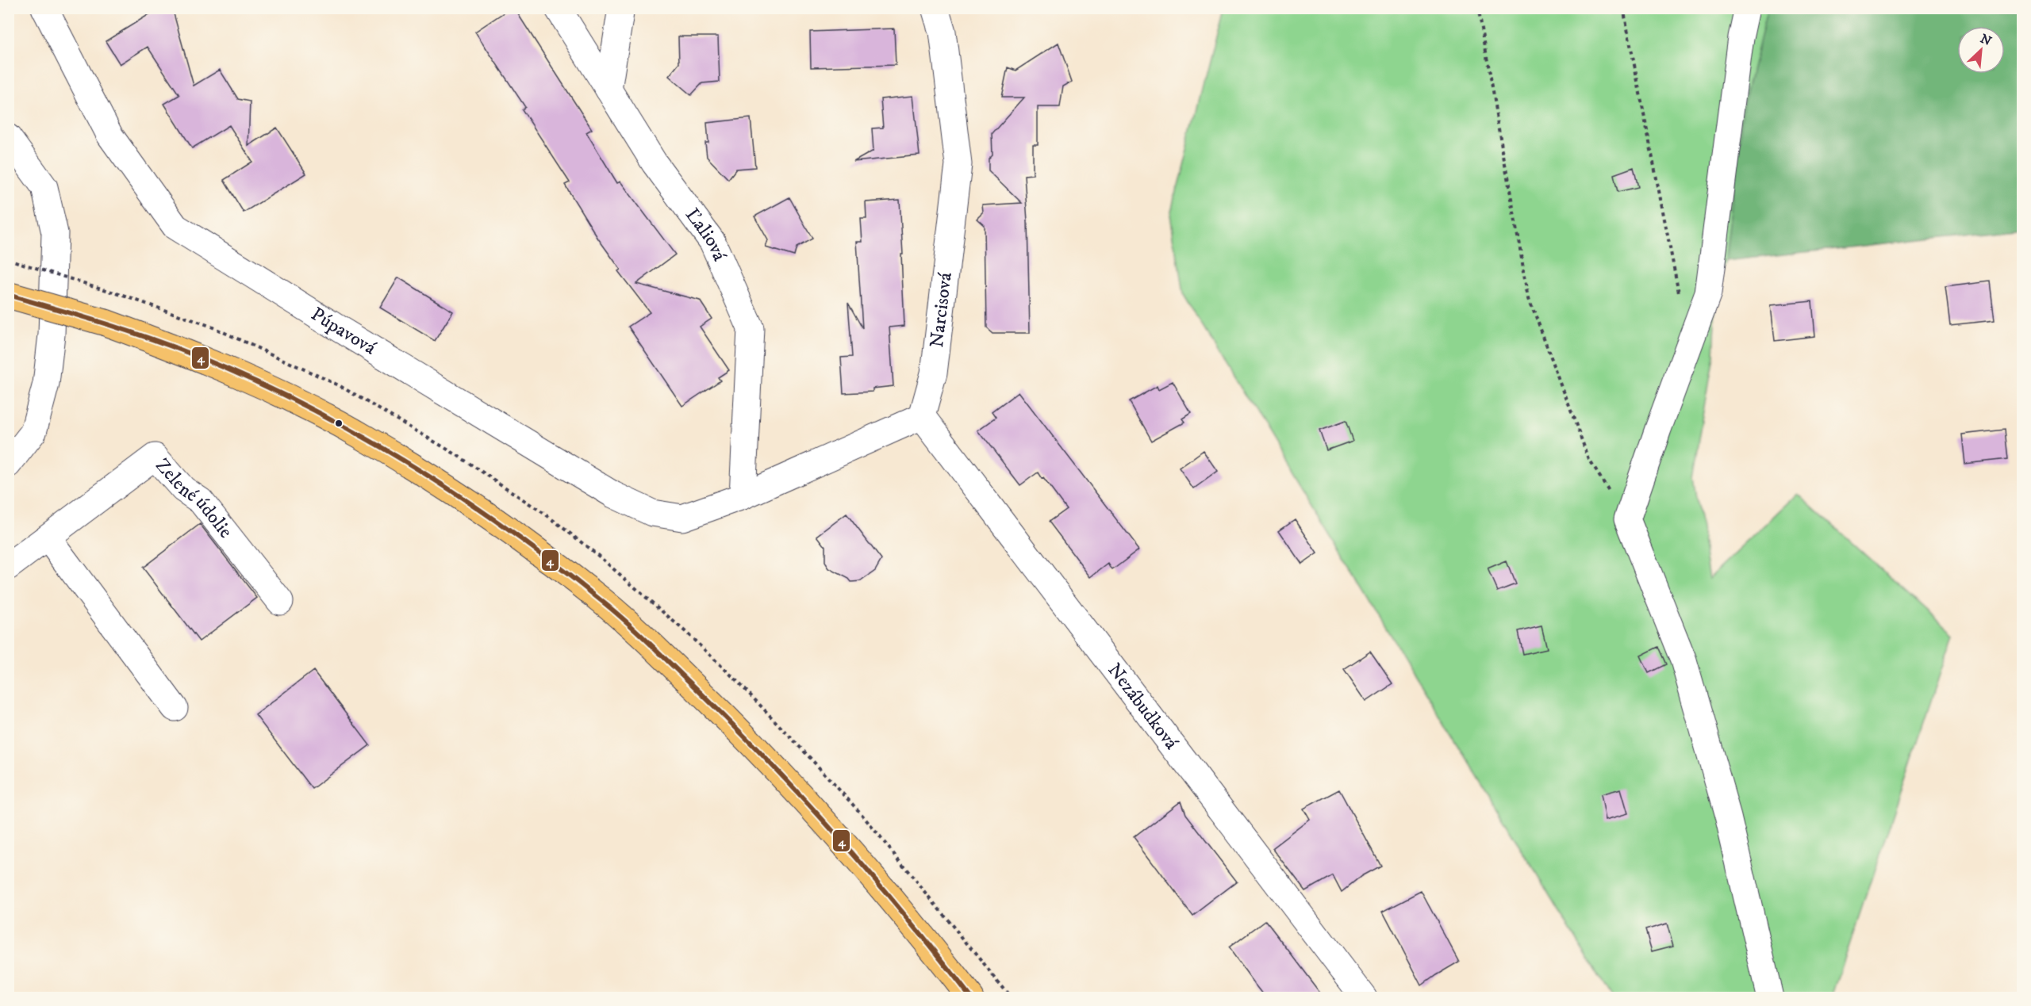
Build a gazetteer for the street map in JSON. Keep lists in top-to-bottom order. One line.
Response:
{"streets":{"street":["Ľaliová","Narcisová","Púpavová","Zelené údolie","Nezábudková"]},"crossings":[["Ľaliová","Púpavová"],["Narcisová","Nezábudková"]],"lines":["transit line 4"],"north":"top right"}
